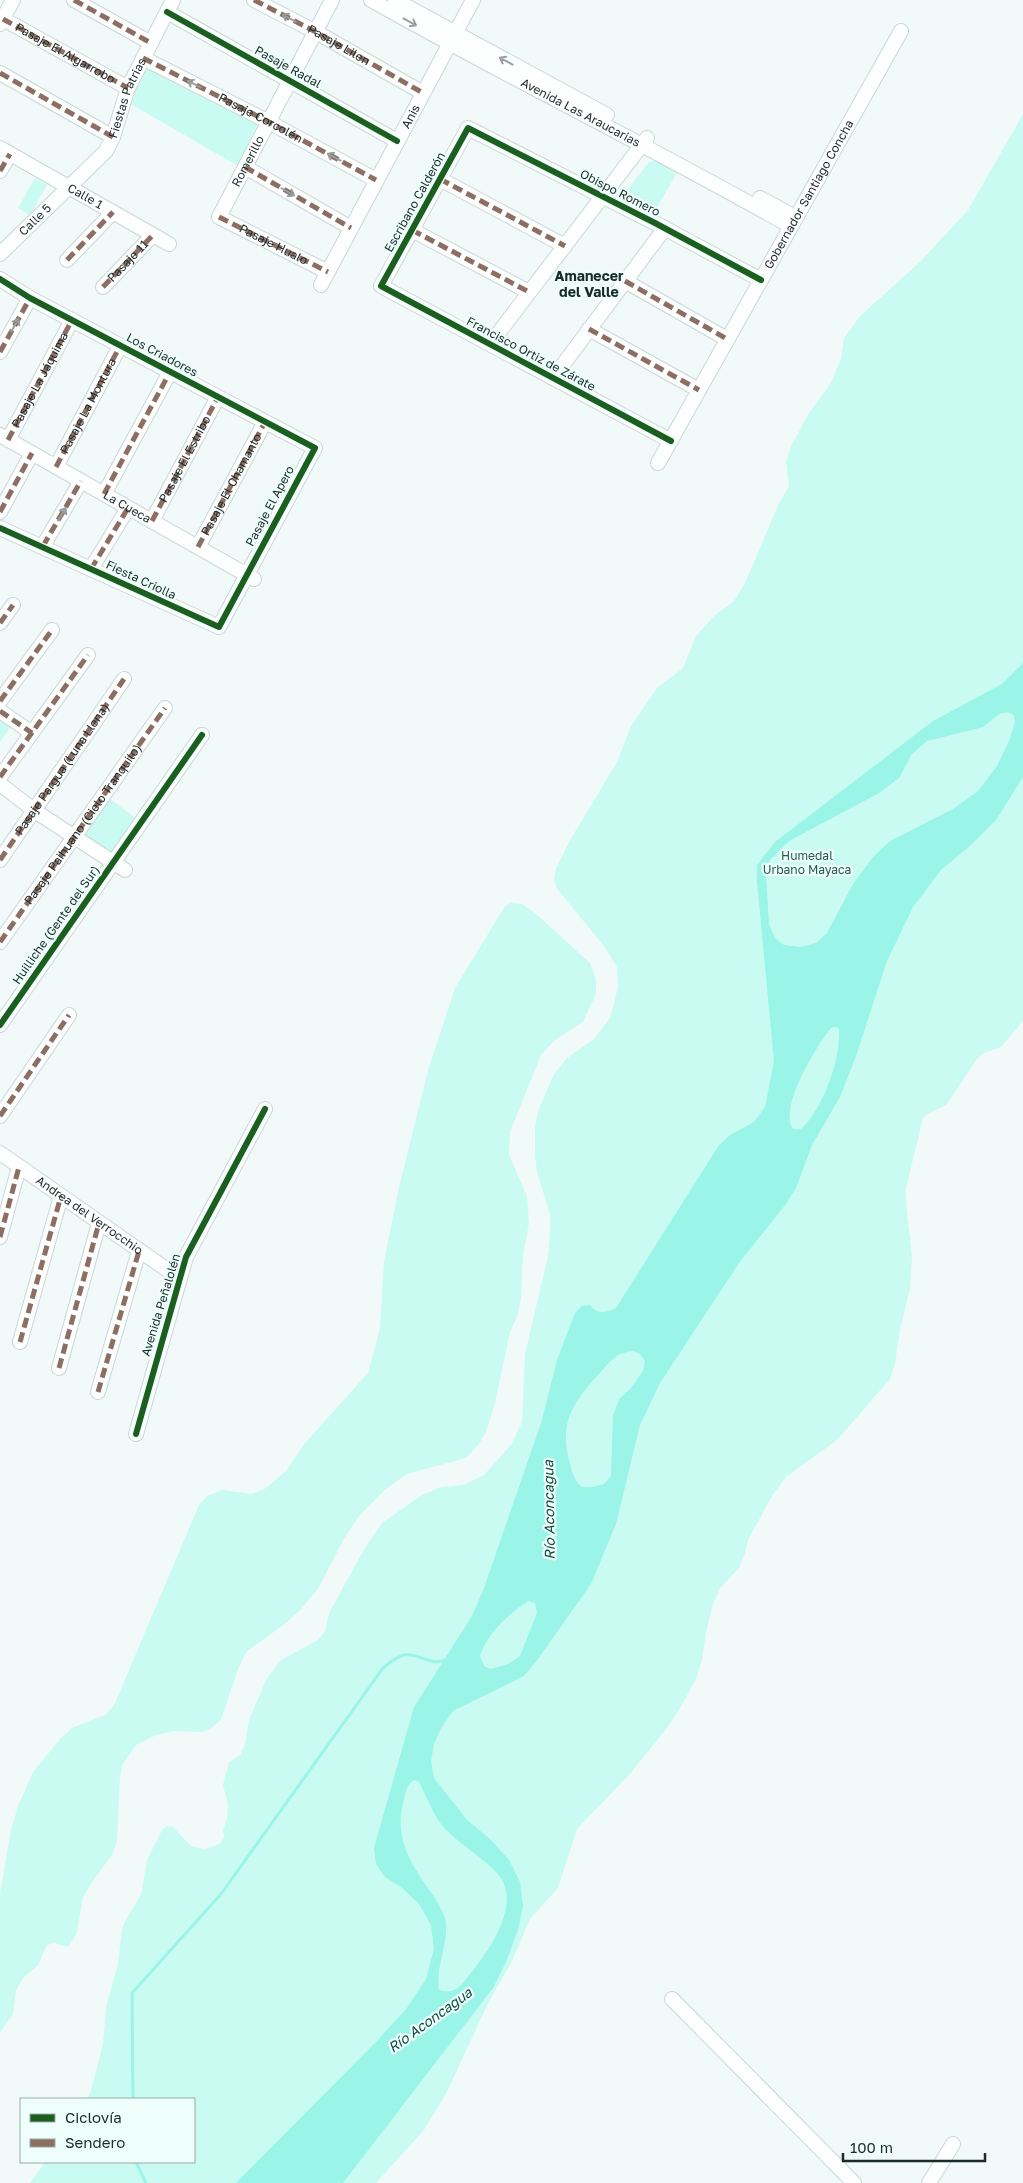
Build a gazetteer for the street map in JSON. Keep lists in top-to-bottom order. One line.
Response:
{"streets":{"street":["Pasaje Lilen","Pasaje El Algarrobo","Pasaje Radal","Fiestas Patrias","Avenida Las Araucarias","Anis","Pasaje Corcolén","Romerillo","Obispo Romero","Gobernador Santiago Concha","Calle 1","Escribano Calderón","Calle 5","Pasaje Hualo","Pasaje 11","Francisco Ortiz de Zárate","Los Criadores","Pasaje La Jáquima","Pasaje La Montura","Pasaje El Estribo","Pasaje El Chamanto","Pasaje El Apero","La Cueca","Fiesta Criolla","Pasaje Pargua (Luna Llena)","Pasaje Paihuano (Cielo Tranquilo)","Huilliche (Gente del Sur)","Andrea del Verrocchio","Avenida Peñalolén"]},"crossings":[["Pasaje Lilen","Anis"],["Pasaje Lilen","Romerillo"],["Pasaje El Algarrobo","Fiestas Patrias"],["Pasaje Radal","Fiestas Patrias"],["Pasaje Radal","Anis"],["Pasaje Radal","Romerillo"],["Fiestas Patrias","Pasaje Corcolén"],["Fiestas Patrias","Calle 1"],["Fiestas Patrias","Calle 5"],["Avenida Las Araucarias","Anis"],["Avenida Las Araucarias","Gobernador Santiago Concha"],["Anis","Pasaje Corcolén"],["Anis","Pasaje Hualo"],["Pasaje Corcolén","Romerillo"],["Romerillo","Pasaje Hualo"],["Obispo Romero","Gobernador Santiago Concha"],["Obispo Romero","Escribano Calderón"],["Gobernador Santiago Concha","Francisco Ortiz de Zárate"],["Calle 1","Calle 5"],["Calle 1","Pasaje 11"],["Escribano Calderón","Francisco Ortiz de Zárate"],["Los Criadores","Pasaje La Jáquima"],["Los Criadores","Pasaje La Montura"],["Los Criadores","Pasaje El Estribo"],["Los Criadores","Pasaje El Chamanto"],["Los Criadores","Pasaje El Apero"],["Pasaje La Jáquima","La Cueca"],["Pasaje La Montura","La Cueca"],["Pasaje El Estribo","La Cueca"],["Pasaje El Chamanto","La Cueca"],["Pasaje El Apero","La Cueca"],["Pasaje El Apero","Fiesta Criolla"],["La Cueca","Fiesta Criolla"],["Andrea del Verrocchio","Avenida Peñalolén"]],"one_way":["Pasaje Lilen"],"districts":["Amanecer del Valle"],"water":["Río Aconcagua"],"parks":["Humedal Urbano Mayaca"],"legend":["Ciclovía","Sendero"],"scale_bar":"100 m"}
